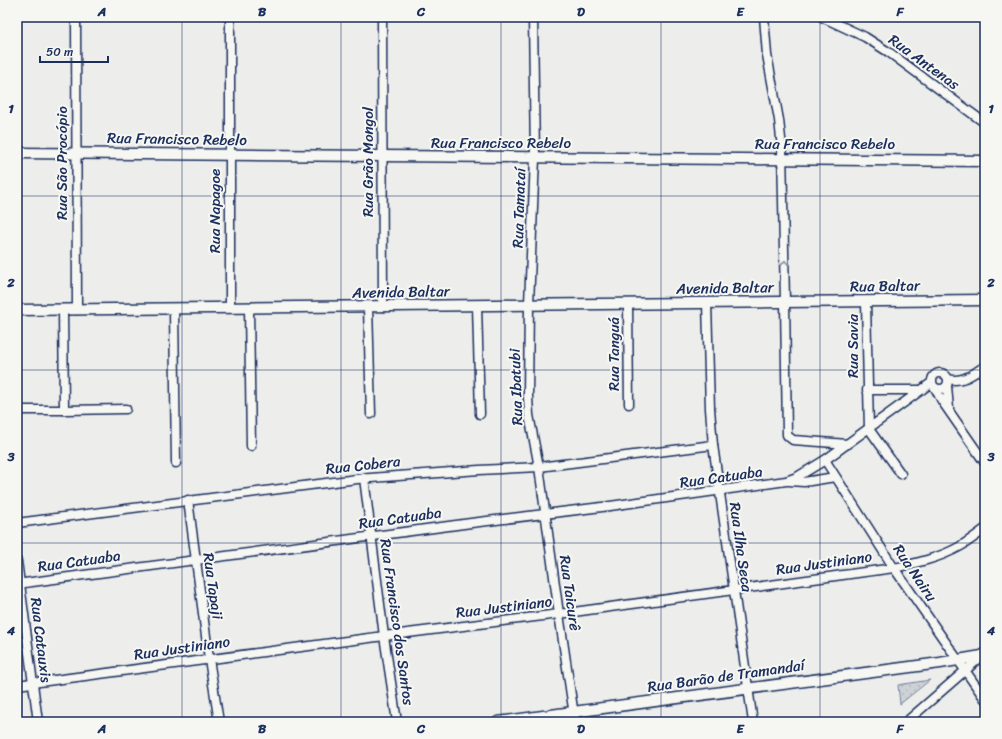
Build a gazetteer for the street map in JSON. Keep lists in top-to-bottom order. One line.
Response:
{"streets":{"street":["Rua Antenas","Rua Francisco Rebelo","Rua Grão Mongol","Rua São Procópio","Rua Tamataí","Rua Napagoe","Rua Baltar","Avenida Baltar","Rua Savia","Rua Tanguá","Rua Ibatubi","Rua Cobera","Rua Catuaba","Rua Ilha Seca","Rua Justiniano","Rua Nairu","Rua Tapaji","Rua Taicurê","Rua Francisco dos Santos","Rua Catauxis","Rua Barão de Tramandaí"]},"crossings":[["Rua Francisco Rebelo","Rua Grão Mongol"],["Rua Francisco Rebelo","Rua São Procópio"],["Rua Francisco Rebelo","Rua Tamataí"],["Rua Francisco Rebelo","Rua Napagoe"],["Rua Grão Mongol","Avenida Baltar"],["Rua São Procópio","Avenida Baltar"],["Rua Tamataí","Avenida Baltar"],["Rua Tamataí","Rua Ibatubi"],["Rua Napagoe","Avenida Baltar"],["Rua Baltar","Avenida Baltar"],["Rua Baltar","Rua Savia"],["Avenida Baltar","Rua Tanguá"],["Avenida Baltar","Rua Ibatubi"],["Avenida Baltar","Rua Ilha Seca"],["Rua Savia","Rua Catuaba"],["Rua Ibatubi","Rua Cobera"],["Rua Ibatubi","Rua Taicurê"],["Rua Cobera","Rua Ilha Seca"],["Rua Cobera","Rua Tapaji"],["Rua Cobera","Rua Taicurê"],["Rua Cobera","Rua Francisco dos Santos"],["Rua Catuaba","Rua Ilha Seca"],["Rua Catuaba","Rua Nairu"],["Rua Catuaba","Rua Tapaji"],["Rua Catuaba","Rua Taicurê"],["Rua Catuaba","Rua Francisco dos Santos"],["Rua Catuaba","Rua Catauxis"],["Rua Ilha Seca","Rua Justiniano"],["Rua Ilha Seca","Rua Barão de Tramandaí"],["Rua Justiniano","Rua Nairu"],["Rua Justiniano","Rua Tapaji"],["Rua Justiniano","Rua Taicurê"],["Rua Justiniano","Rua Francisco dos Santos"],["Rua Justiniano","Rua Catauxis"],["Rua Nairu","Rua Barão de Tramandaí"],["Rua Taicurê","Rua Barão de Tramandaí"]],"scale_bar":"50 m","grid":{"columns":["A","B","C","D","E","F"],"rows":["1","2","3","4"]}}
